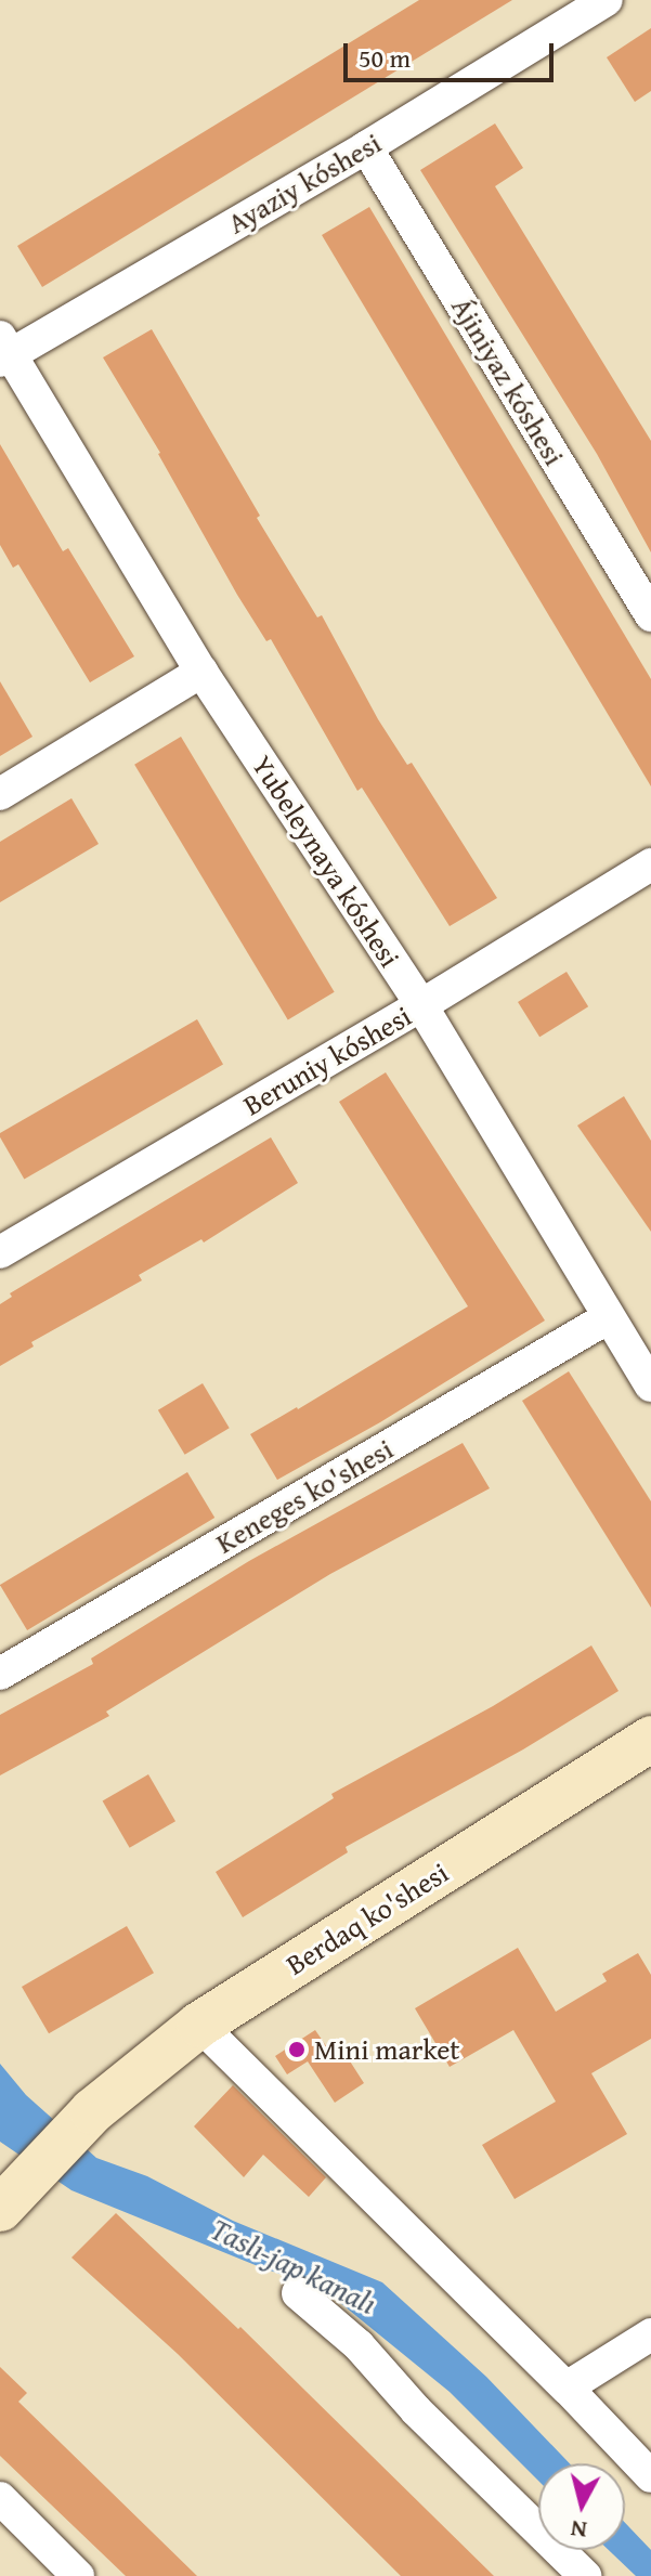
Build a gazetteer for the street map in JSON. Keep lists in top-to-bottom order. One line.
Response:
{"streets":{"street":["Ayaziy kóshesi","Ájiniyaz kóshesi","Yubeleynaya kóshesi","Beruniy kóshesi","Keneges ko'shesi","Berdaq ko'shesi"]},"crossings":[["Ayaziy kóshesi","Ájiniyaz kóshesi"],["Ayaziy kóshesi","Yubeleynaya kóshesi"],["Yubeleynaya kóshesi","Beruniy kóshesi"],["Yubeleynaya kóshesi","Keneges ko'shesi"]],"water":["Taslı-jap kanalı"],"places":["Mini market"],"scale_bar":"50 m","north":"bottom"}
